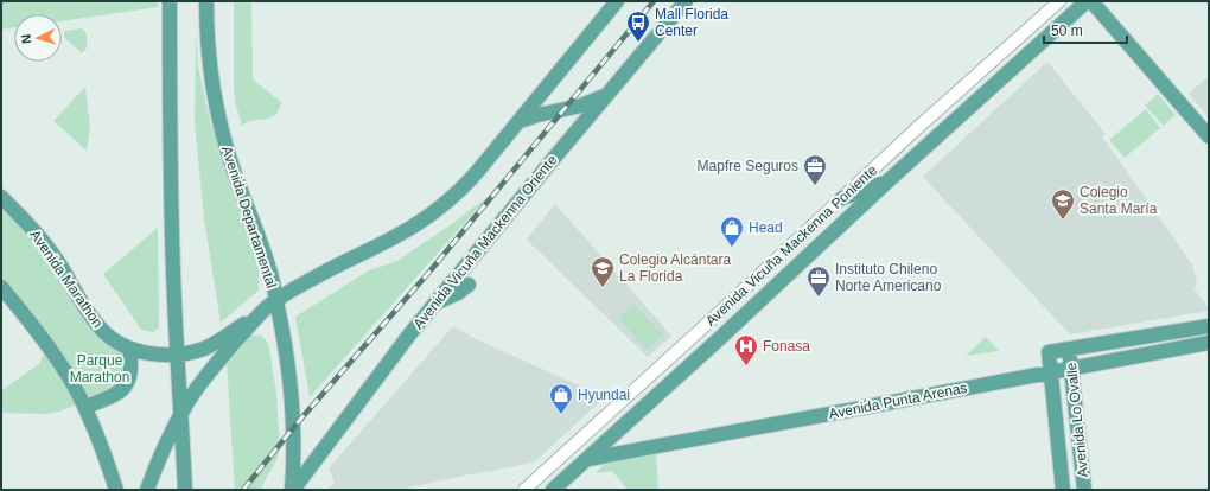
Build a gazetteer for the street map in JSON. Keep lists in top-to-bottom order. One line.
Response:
{"streets":{"main road":["Avenida Departamental","Avenida Vicuña Mackenna Oriente","Avenida Vicuña Mackenna Poniente","Avenida Marathon","Avenida Punta Arenas","Avenida Lo Ovalle"]},"crossings":[["Avenida Departamental","Avenida Vicuña Mackenna Oriente"],["Avenida Departamental","Avenida Marathon"],["Avenida Vicuña Mackenna Poniente","Avenida Punta Arenas"],["Avenida Punta Arenas","Avenida Lo Ovalle"]],"parks":["Parque Marathon"],"places":{"bus stop":["Mall Florida Center"],"office":["Mapfre Seguros","Instituto Chileno Norte Americano"],"school or university":["Colegio Santa María","Colegio Alcántara La Florida"],"shop":["Head","Hyundai"],"hospital":["Fonasa"]},"scale_bar":"50 m","north":"left"}
